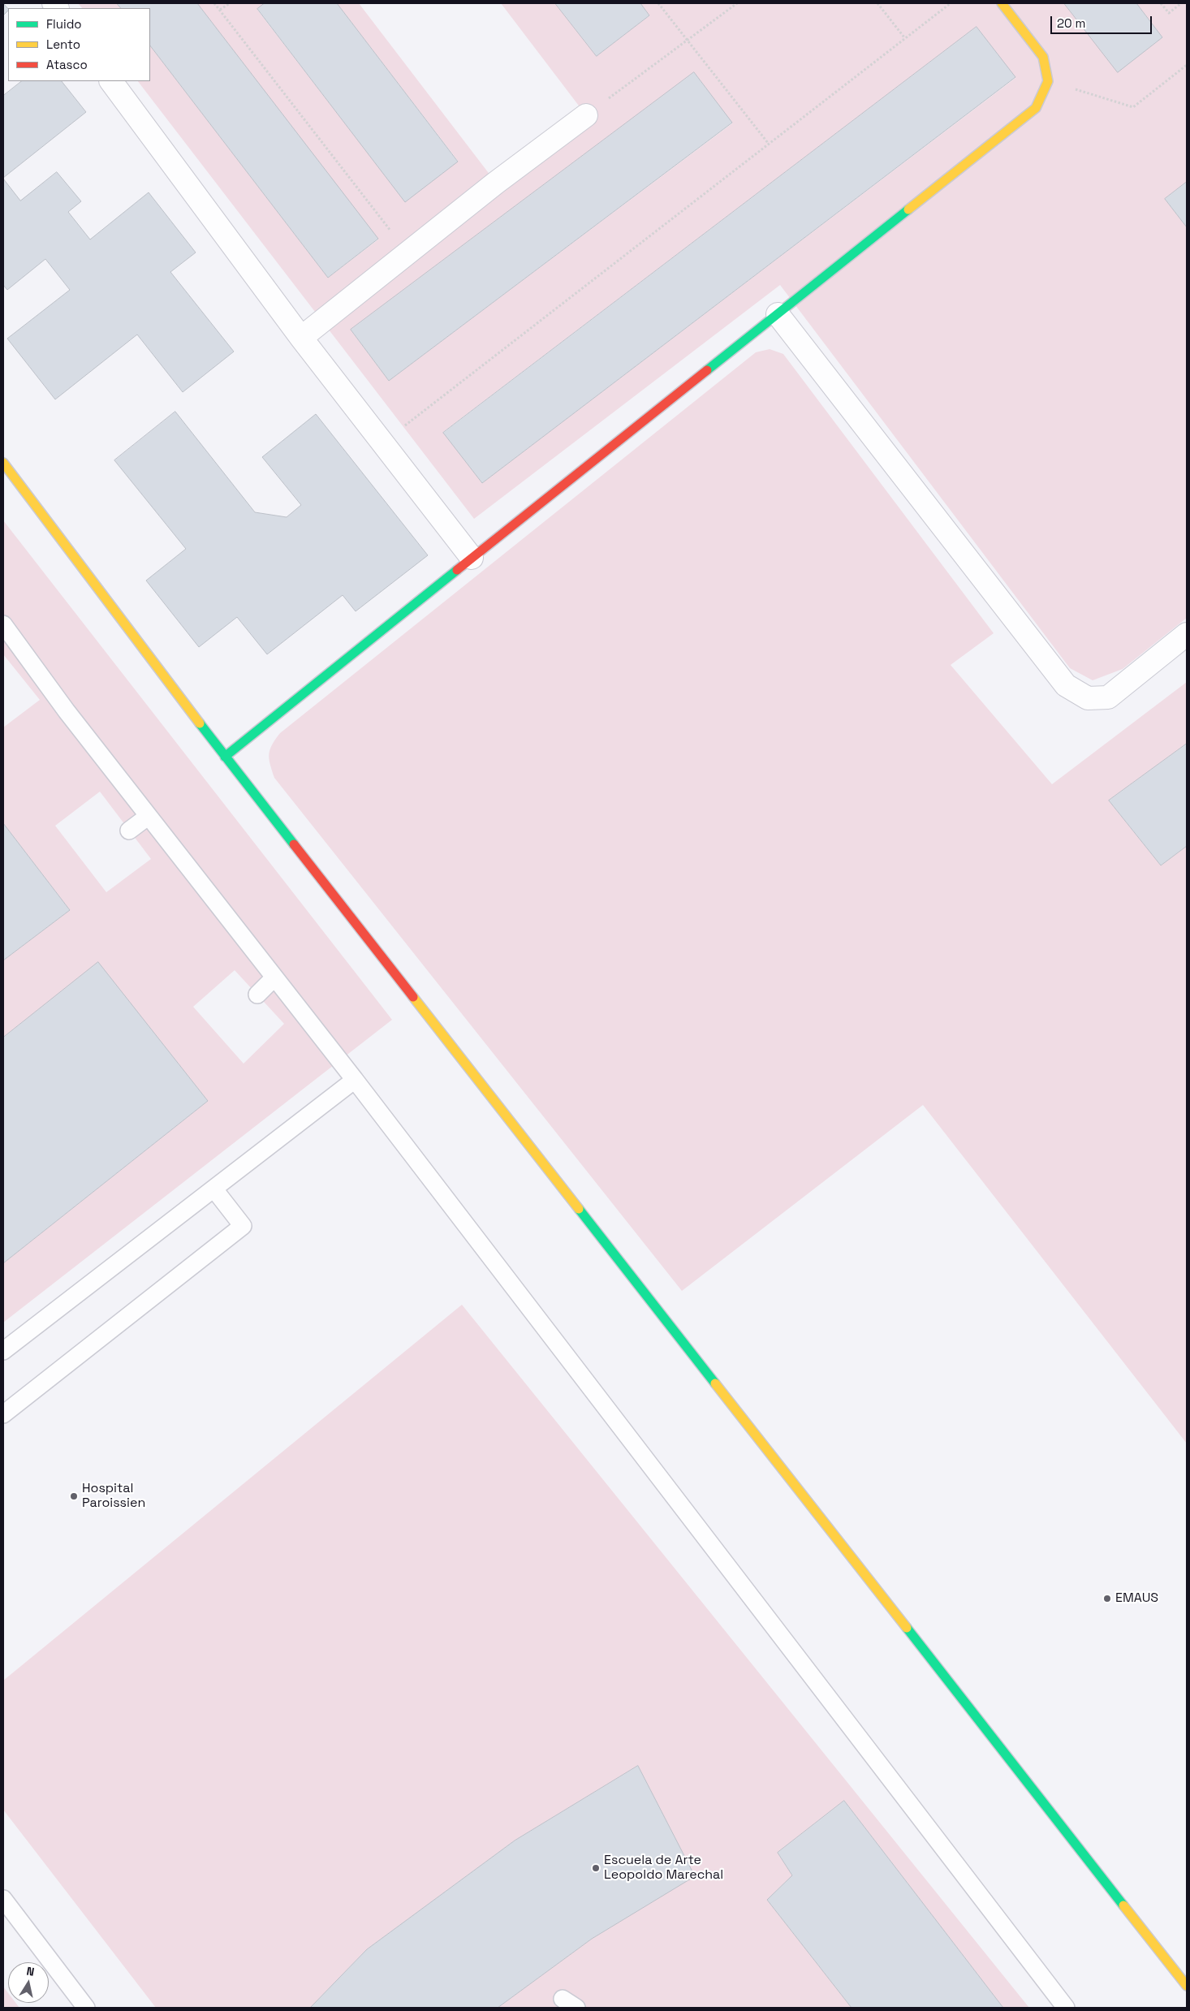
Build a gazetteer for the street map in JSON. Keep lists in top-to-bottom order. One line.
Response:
{"places":["Hospital Paroissien","EMAUS","Escuela de Arte Leopoldo Marechal"],"legend":["Fluido","Lento","Atasco"],"scale_bar":"20 m","north":"top"}
